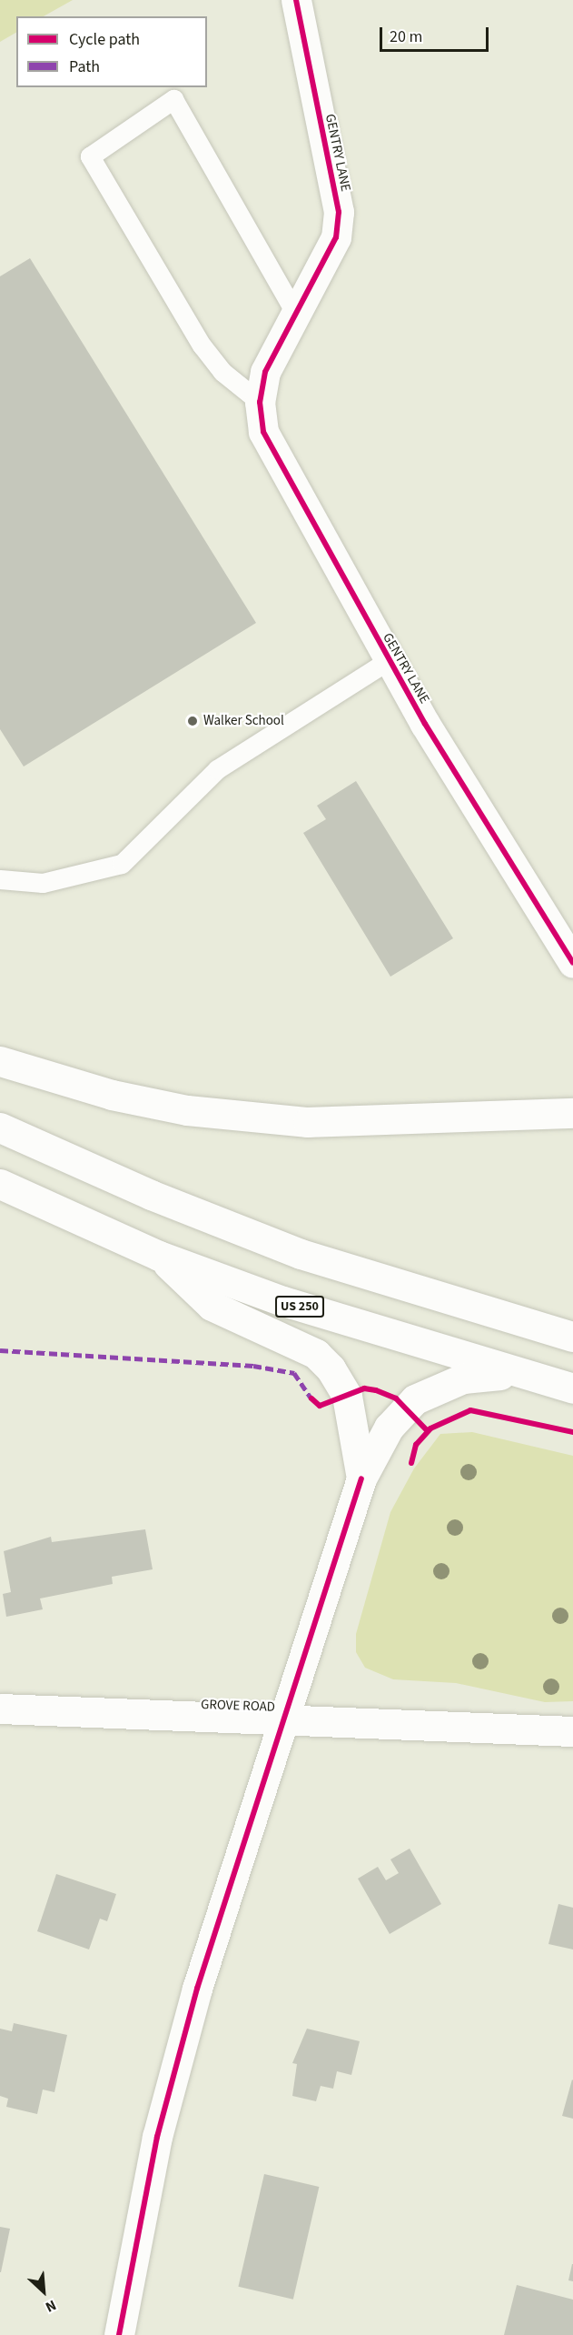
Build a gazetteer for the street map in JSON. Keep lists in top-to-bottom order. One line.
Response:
{"streets":{"main road":["GENTRY LANE","US 250","GROVE ROAD"]},"places":["Walker School"],"legend":["Cycle path","Path"],"scale_bar":"20 m","north":"bottom right"}
